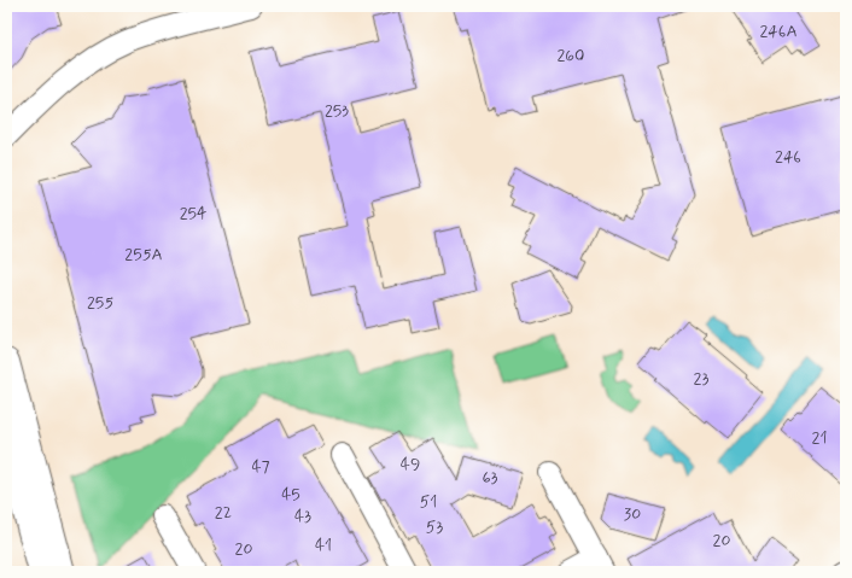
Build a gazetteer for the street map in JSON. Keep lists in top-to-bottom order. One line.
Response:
{"house_numbers":["246A","260","253","246","254","255A","255","23","21","49","47","63","45","51","22","30","43","53","20","41","20"]}
